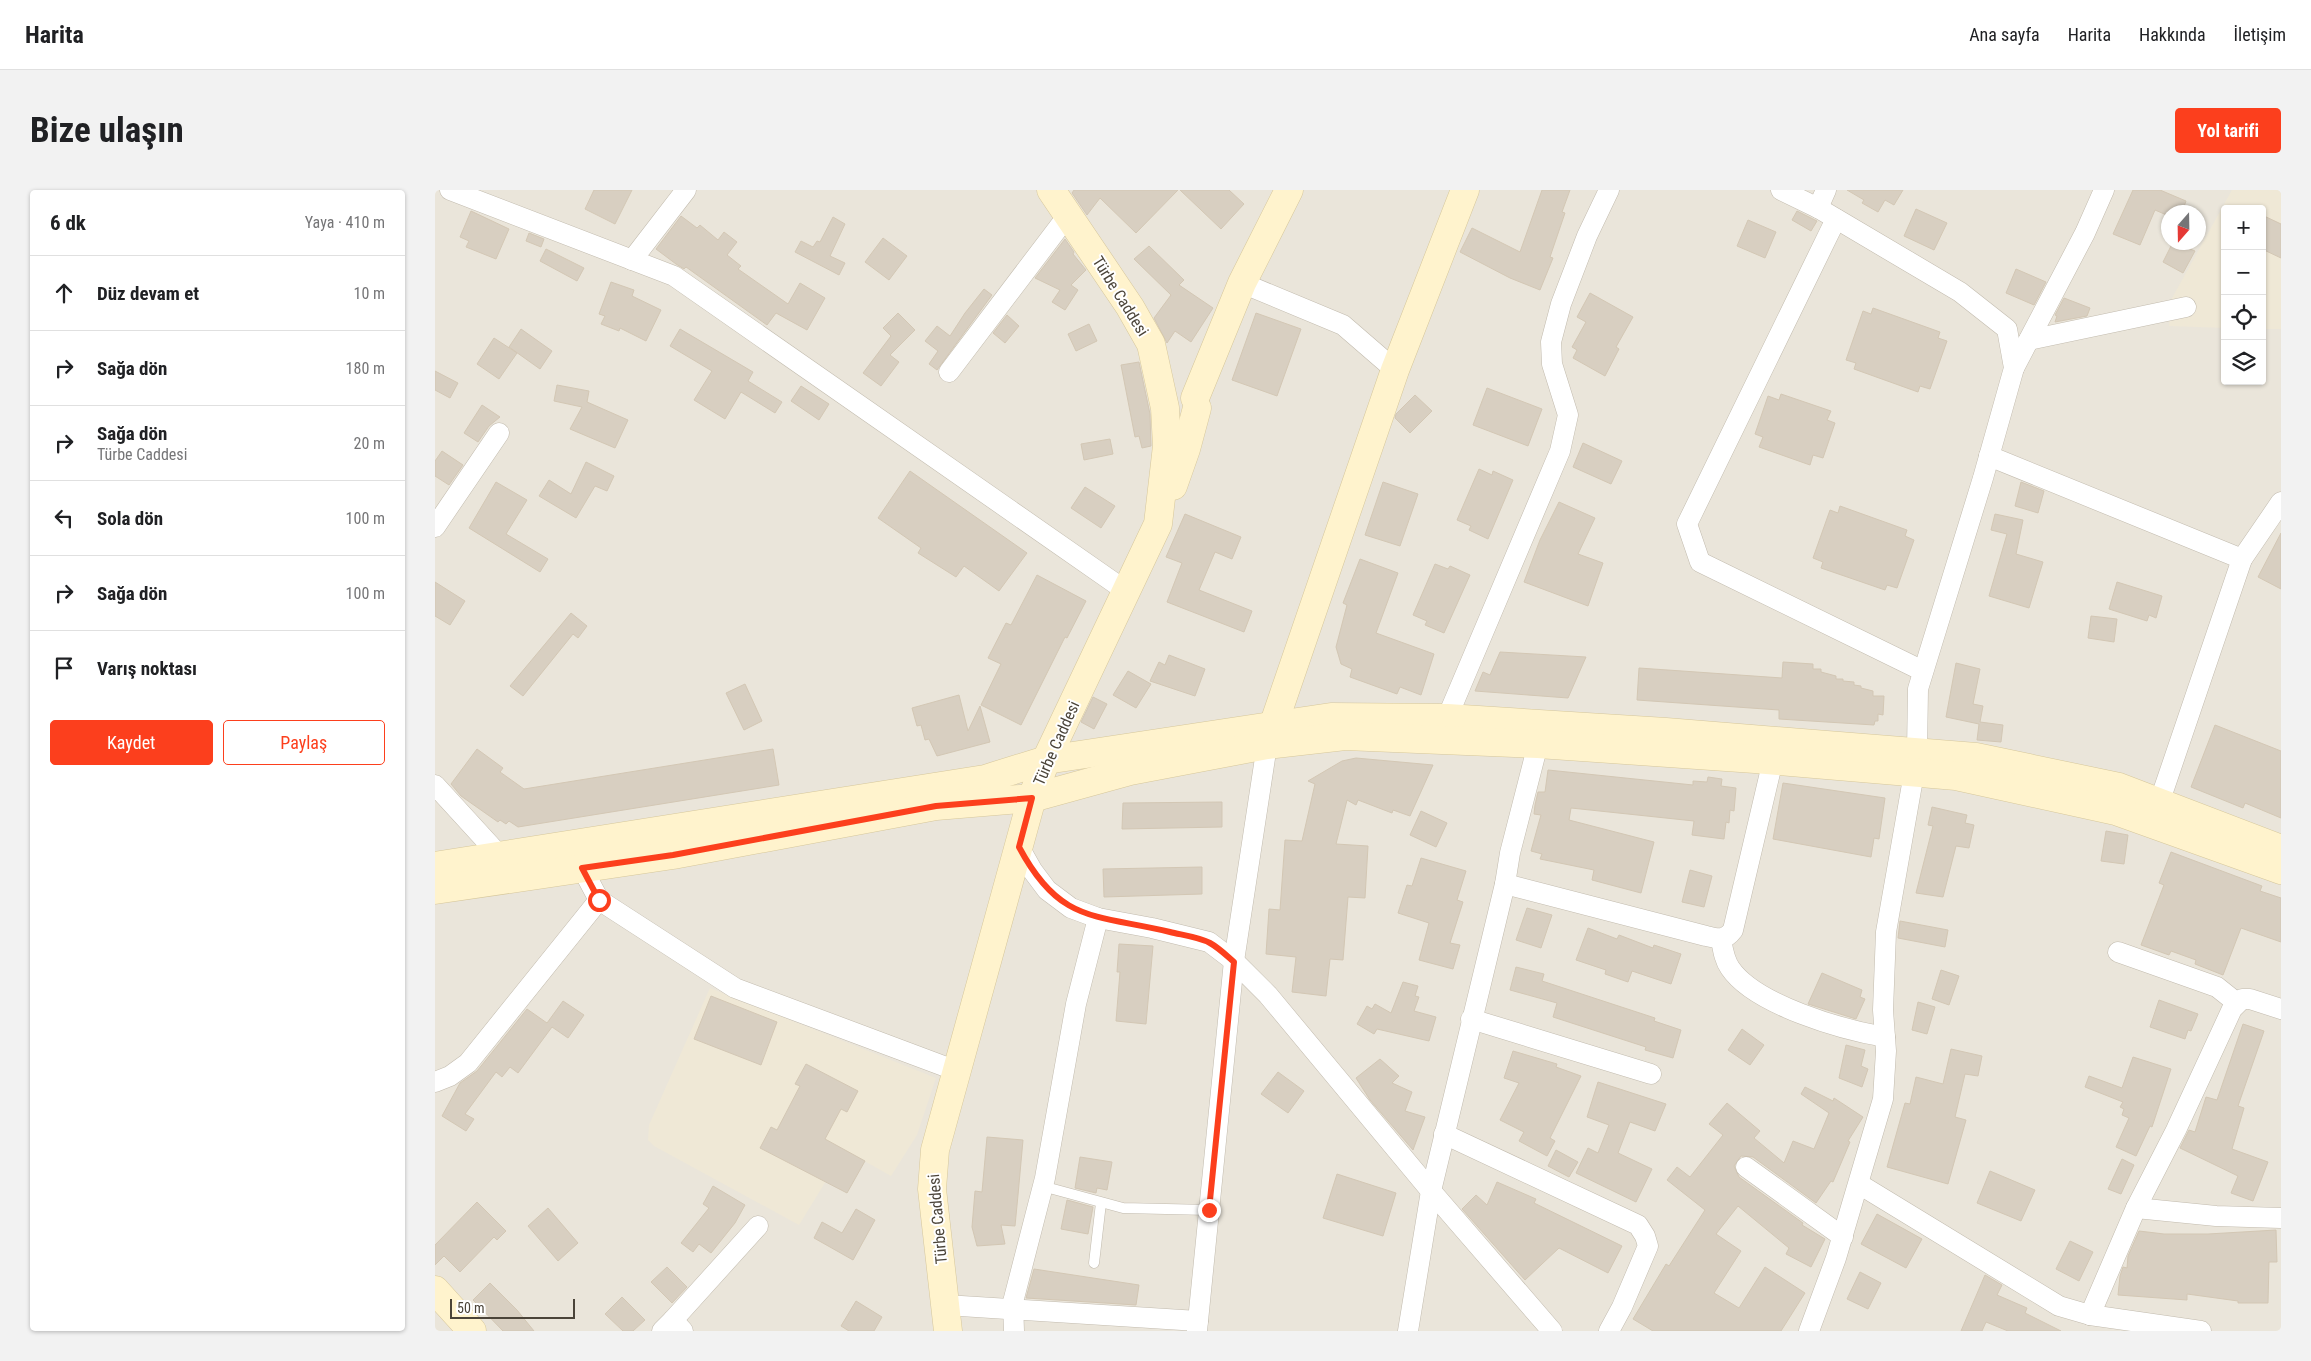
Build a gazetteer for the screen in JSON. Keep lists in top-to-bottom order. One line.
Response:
{"streets":{"main road":["Türbe Caddesi"]},"scale_bar":"50 m","north":"bottom","page":{"header":"Harita","nav":["Ana sayfa","Harita","Hakkında","İletişim"],"buttons":["Yol tarifi",["Kaydet","Paylaş"]],"title":"Bize ulaşın","heading":["6 dk","Yaya · 410 m"],"map_buttons":["+","−"],"list":[["Düz devam et","10 m"],["Sağa dön","180 m"],["Sağa dön","Türbe Caddesi","20 m"],["Sola dön","100 m"],["Sağa dön","100 m"],"Varış noktası"],"scale":"50 m"}}
